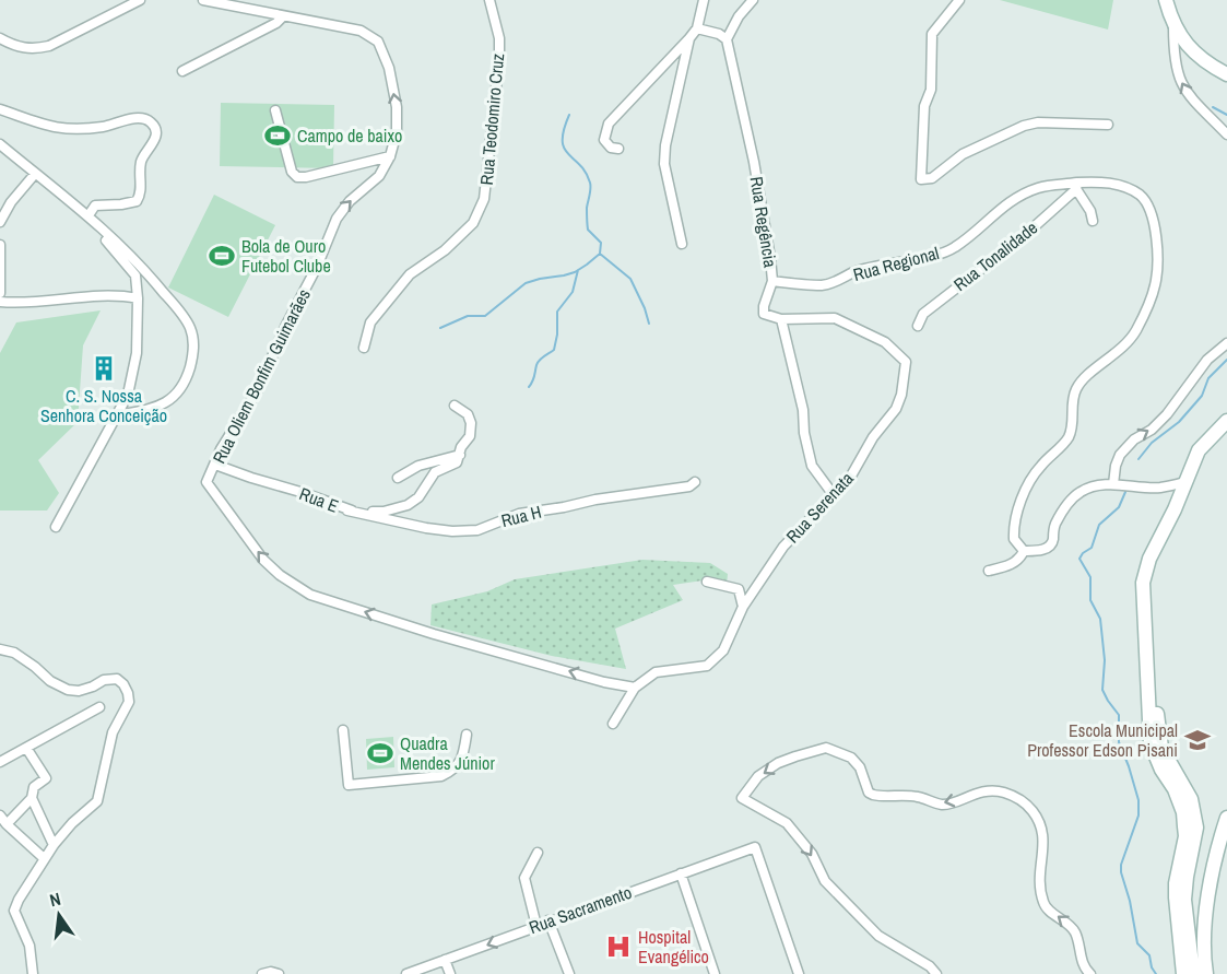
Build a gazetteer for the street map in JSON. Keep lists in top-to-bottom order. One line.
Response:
{"streets":{"street":["Rua Teodomiro Cruz","Rua Regência","Rua Tonalidade","Rua Regional","Rua Oliem Bonfim Guimarães","Rua E","Rua Serenata","Rua H","Rua Sacramento"]},"crossings":[["Rua Regência","Rua Regional"],["Rua Regência","Rua Serenata"],["Rua Tonalidade","Rua Regional"],["Rua Oliem Bonfim Guimarães","Rua E"],["Rua Oliem Bonfim Guimarães","Rua Serenata"],["Rua E","Rua H"]],"places":{"sports":["Campo de baixo","Bola de Ouro Futebol Clube","Quadra Mendes Júnior"],"building":["C. S. Nossa Senhora Conceição"],"school or university":["Escola Municipal Professor Edson Pisani"],"hospital":["Hospital Evangélico"]},"north":"top"}
